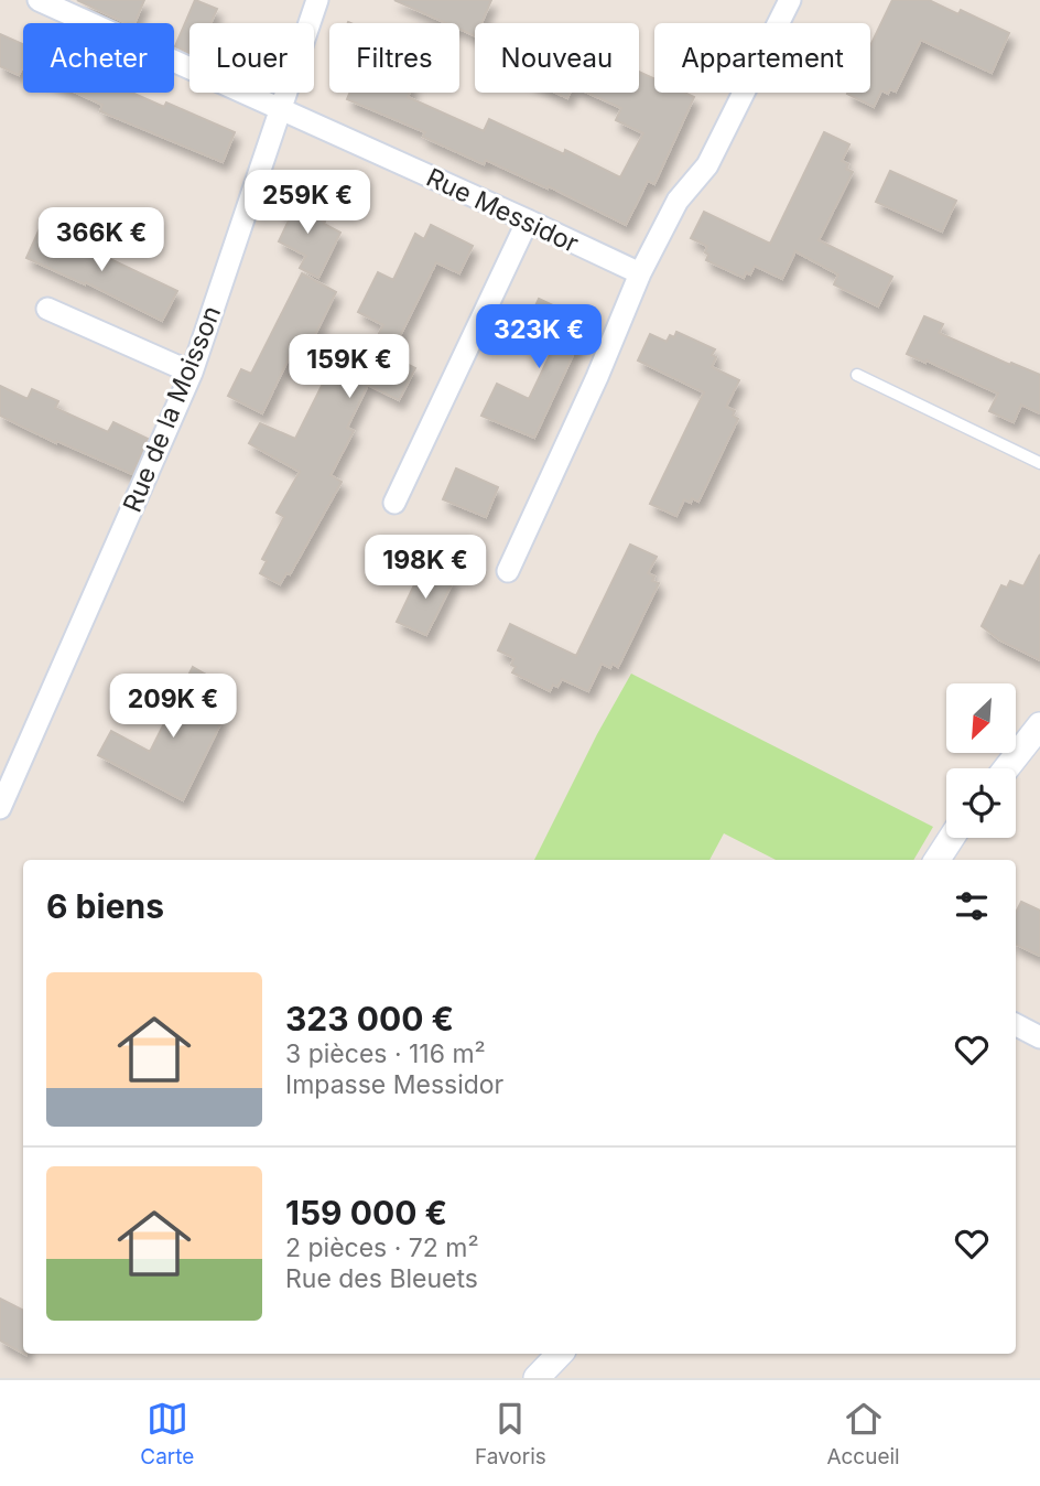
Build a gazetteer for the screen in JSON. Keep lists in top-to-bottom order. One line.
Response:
{"streets":{"street":["Rue Messidor","Rue de la Moisson"]},"crossings":[["Rue Messidor","Rue de la Moisson"]],"north":"bottom left","page":{"chip":["Acheter","Louer","Filtres","Nouveau","Appartement"],"price":["259K €","366K €","323K €","159K €","198K €","209K €"],"heading":"6 biens","list":[{"name":"323 000 €","note":"3 pièces · 116 m² · Impasse Messidor"},{"name":"159 000 €","note":"2 pièces · 72 m² · Rue des Bleuets"}],"tabs":["Carte","Favoris","Accueil"]}}
